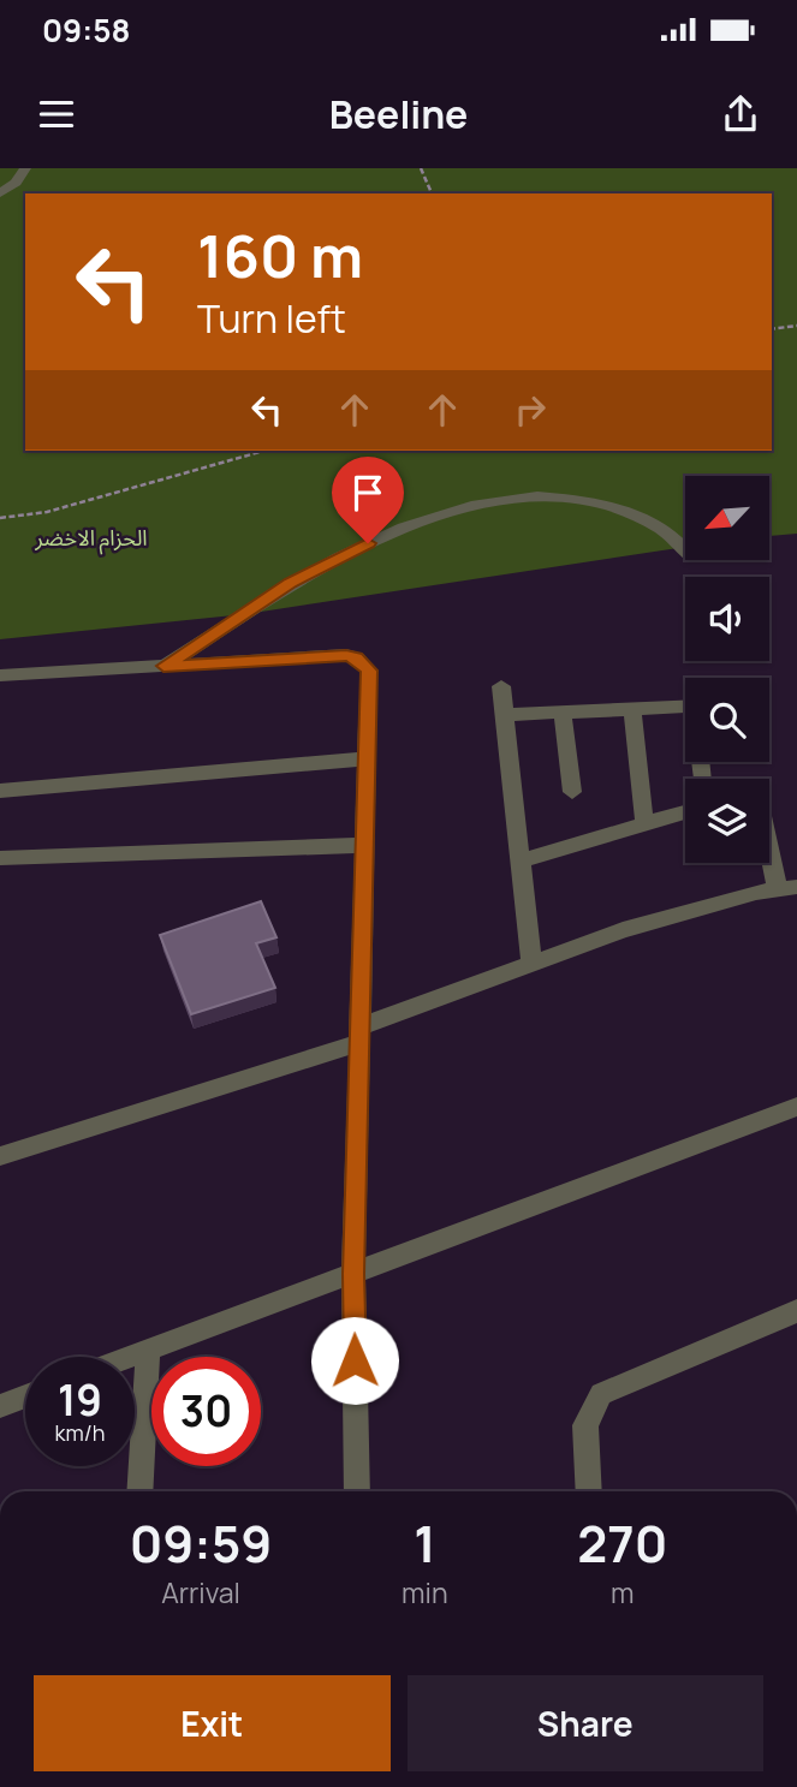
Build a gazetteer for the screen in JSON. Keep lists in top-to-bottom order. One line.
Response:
{"parks":["الحزام الاخضر"],"north":"bottom left","page":{"status":"09:58","header":"Beeline","turn":["160 m","Turn left"],"speed":"19 km/h","limit":"30","eta":["09:59","Arrival","1","min","270","m"],"buttons":["Exit","Share"]}}
